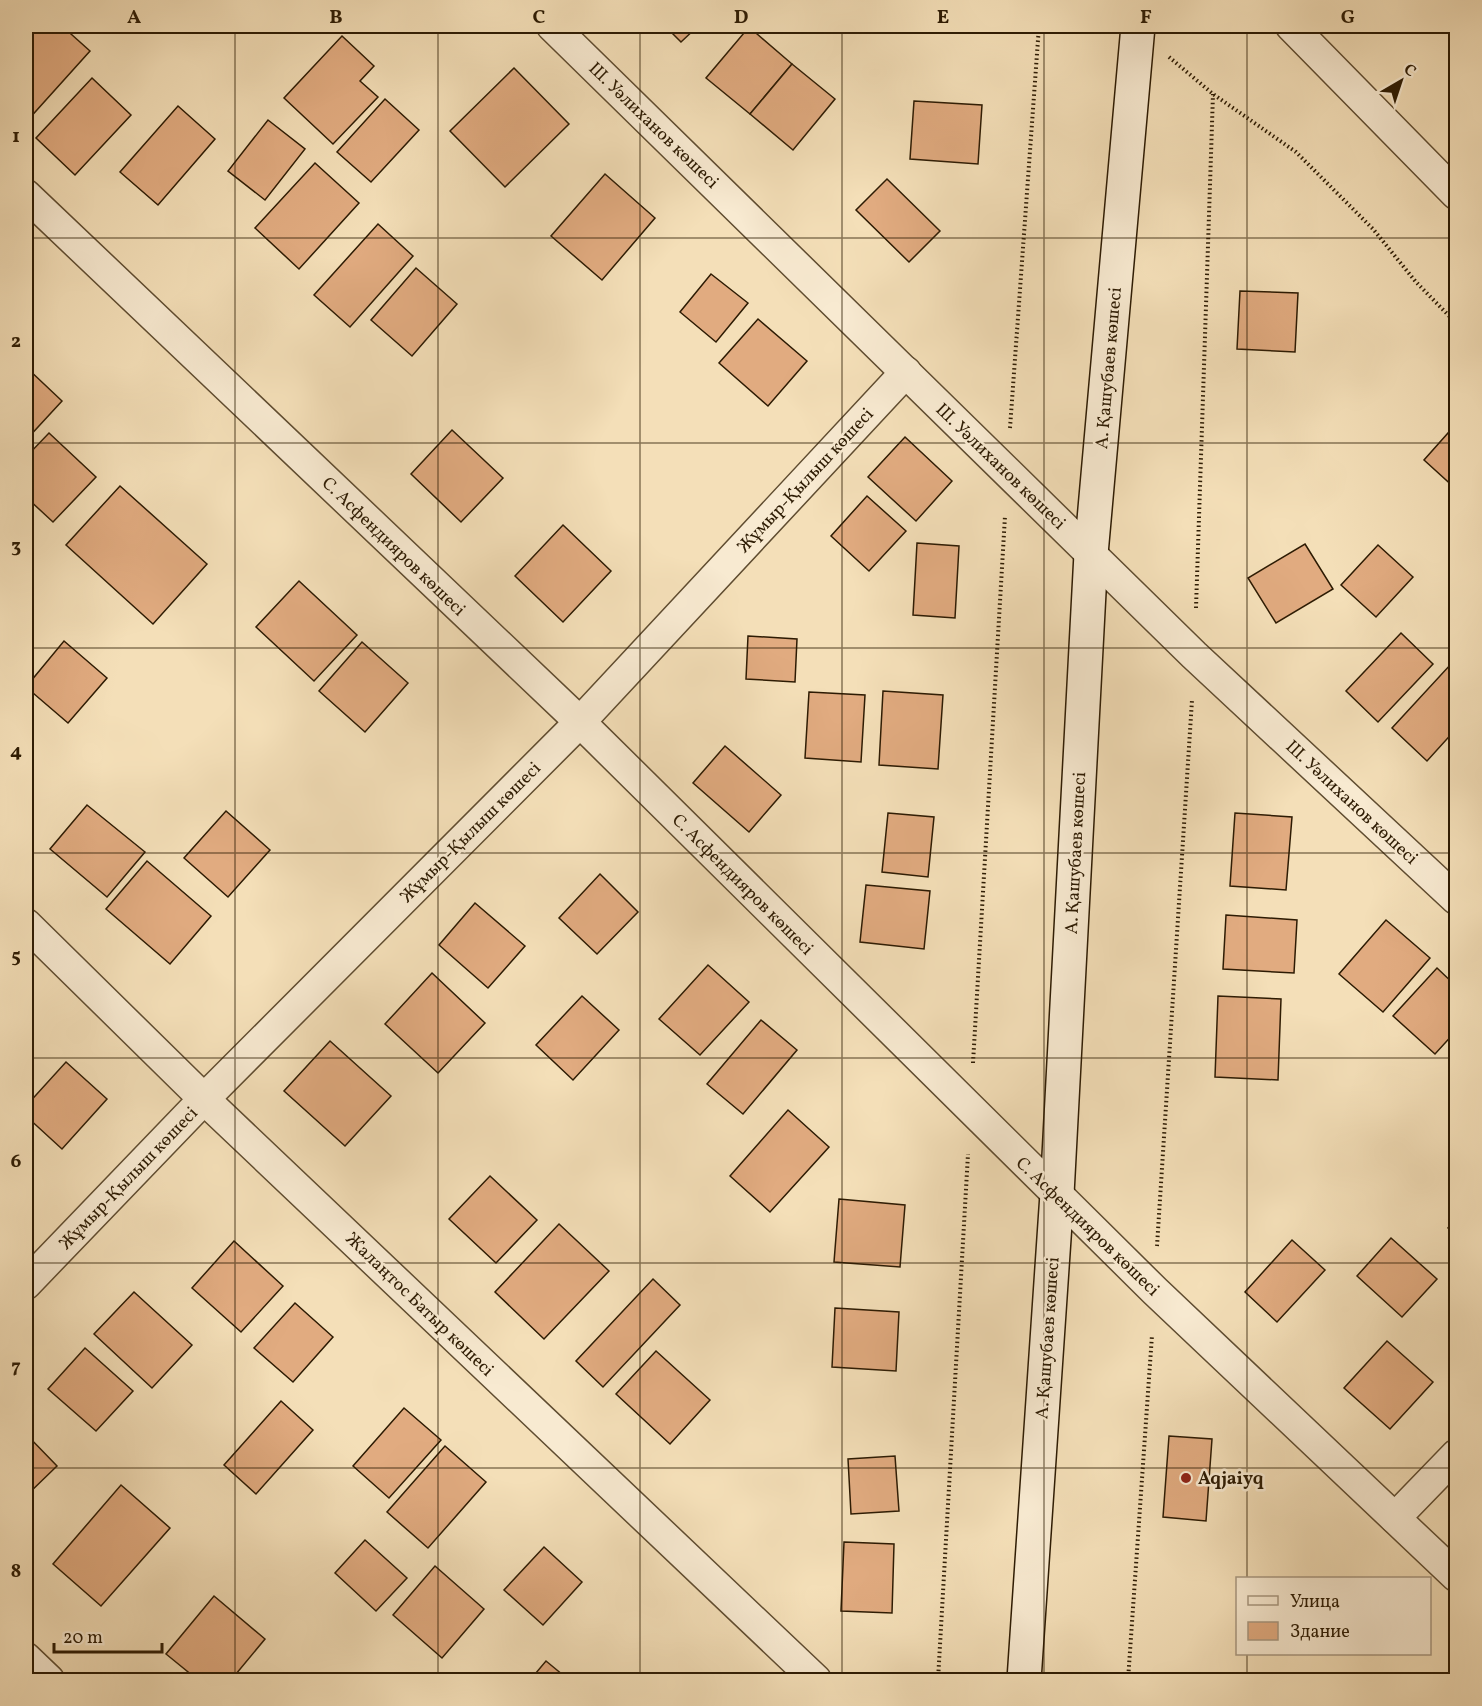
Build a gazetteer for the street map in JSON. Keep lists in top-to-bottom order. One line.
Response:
{"streets":{"street":["Ш. Уәлиханов көшесі","А. Қашубаев көшесі","Жұмыр-Қылыш көшесі","С. Асфендияров көшесі","Жалаңтос Батыр көшесі"]},"crossings":[["Ш. Уәлиханов көшесі","А. Қашубаев көшесі"],["Ш. Уәлиханов көшесі","Жұмыр-Қылыш көшесі"],["А. Қашубаев көшесі","С. Асфендияров көшесі"],["Жұмыр-Қылыш көшесі","С. Асфендияров көшесі"],["Жұмыр-Қылыш көшесі","Жалаңтос Батыр көшесі"]],"places":["Aqjaiyq"],"legend":["Улица","Здание"],"scale_bar":"20 m","north":"top right","grid":{"columns":["A","B","C","D","E","F","G"],"rows":["1","2","3","4","5","6","7","8"]}}
